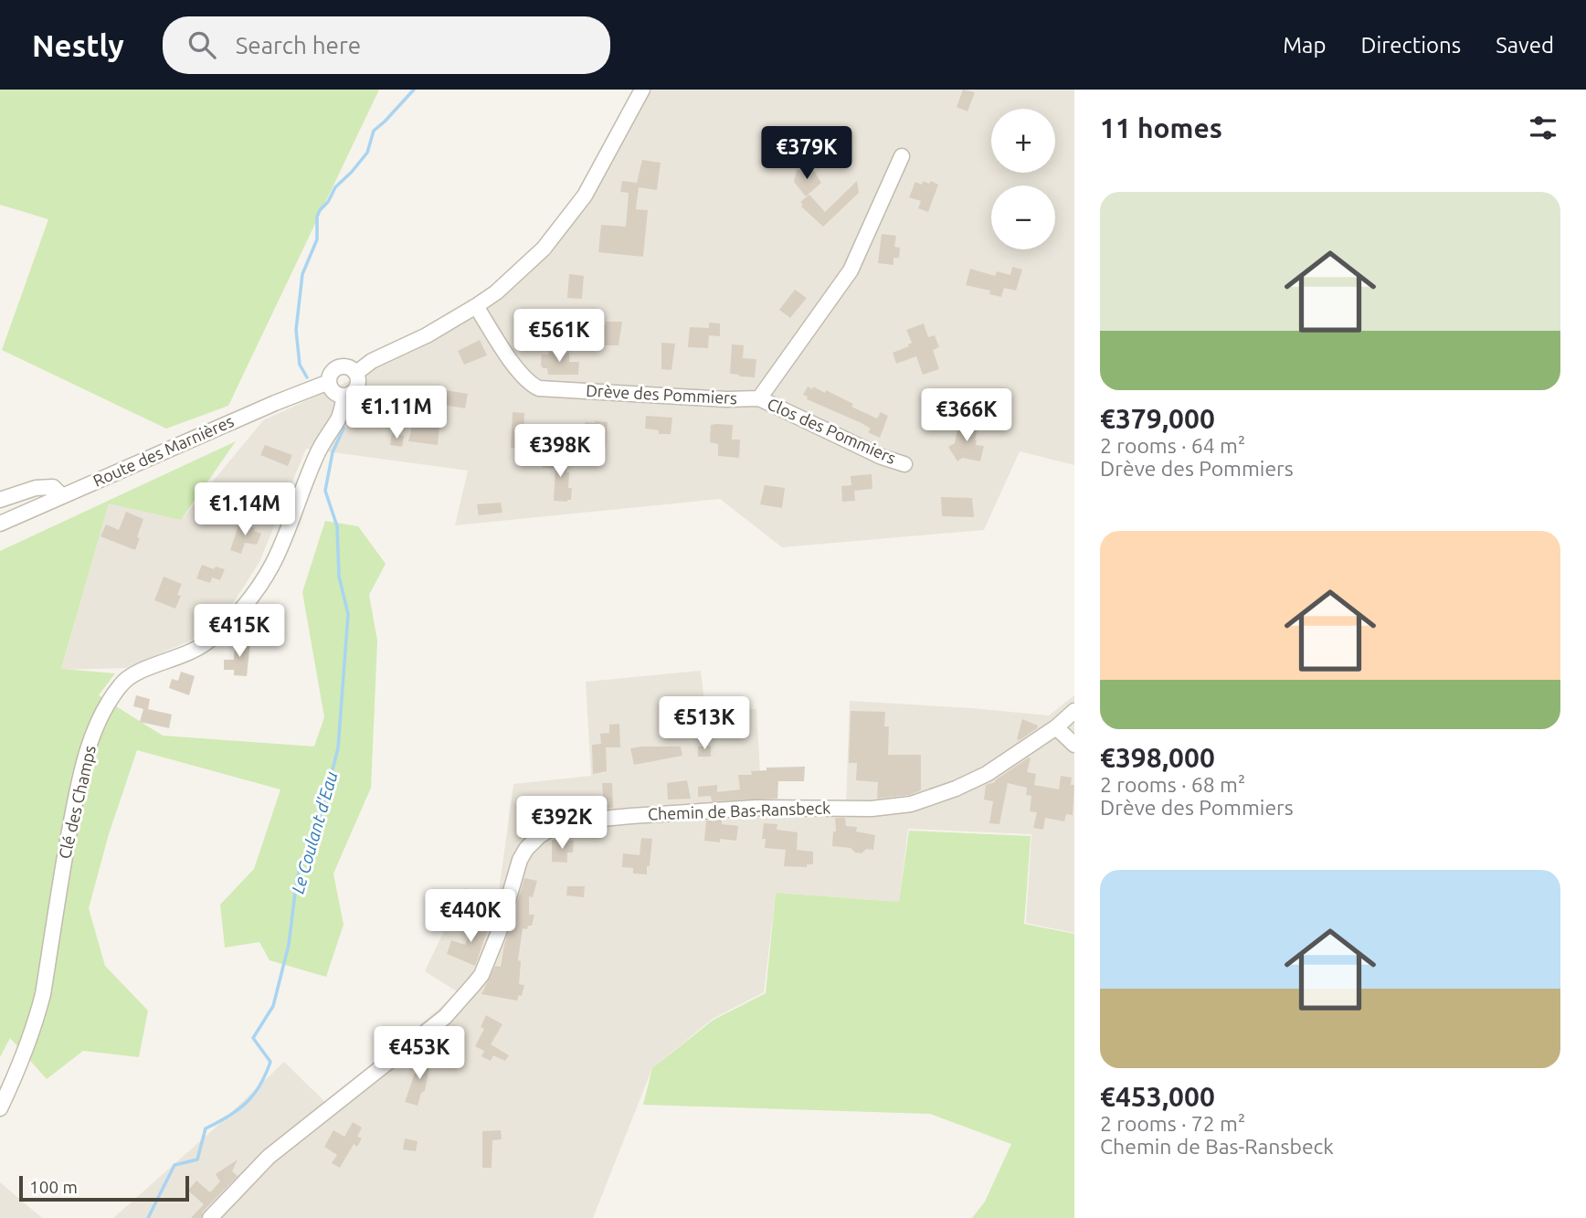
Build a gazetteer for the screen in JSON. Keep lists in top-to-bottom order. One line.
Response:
{"streets":{"street":["Drève des Pommiers","Clos des Pommiers","Route des Marnières","Clé des Champs","Chemin de Bas-Ransbeck"]},"crossings":[["Drève des Pommiers","Clos des Pommiers"],["Drève des Pommiers","Route des Marnières"],["Route des Marnières","Clé des Champs"]],"water":["Le Coulant d'Eau"],"scale_bar":"100 m","page":{"header":"Nestly","search":"Search here","nav":["Map","Directions","Saved"],"heading":"11 homes","map_buttons":["+","−"],"price":["€379K","€561K","€1.11M","€366K","€398K","€1.14M","€415K","€513K","€392K","€440K","€453K"],"list":[{"name":"€379,000","note":"2 rooms · 64 m² · Drève des Pommiers"},{"name":"€398,000","note":"2 rooms · 68 m² · Drève des Pommiers"},{"name":"€453,000","note":"2 rooms · 72 m² · Chemin de Bas-Ransbeck"}],"scale":"100 m"}}
